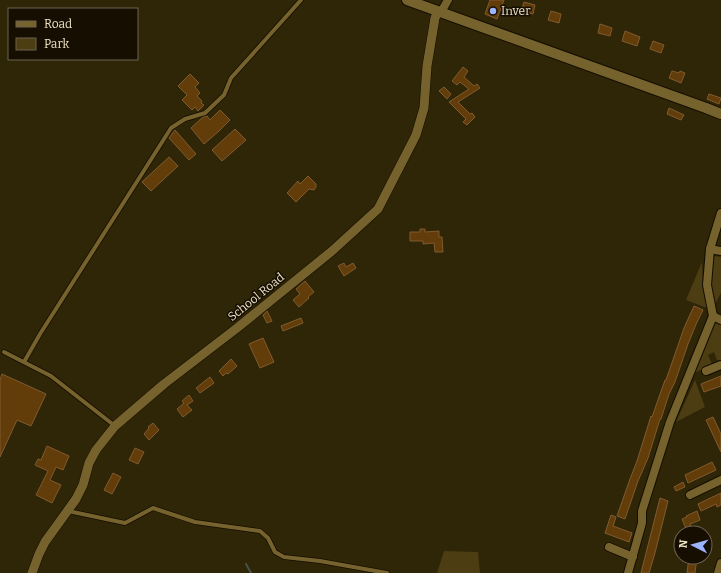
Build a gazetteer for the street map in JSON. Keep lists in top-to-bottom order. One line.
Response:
{"streets":{"street":["School Road"]},"places":["Inver"],"legend":["Road","Park"],"north":"left"}
